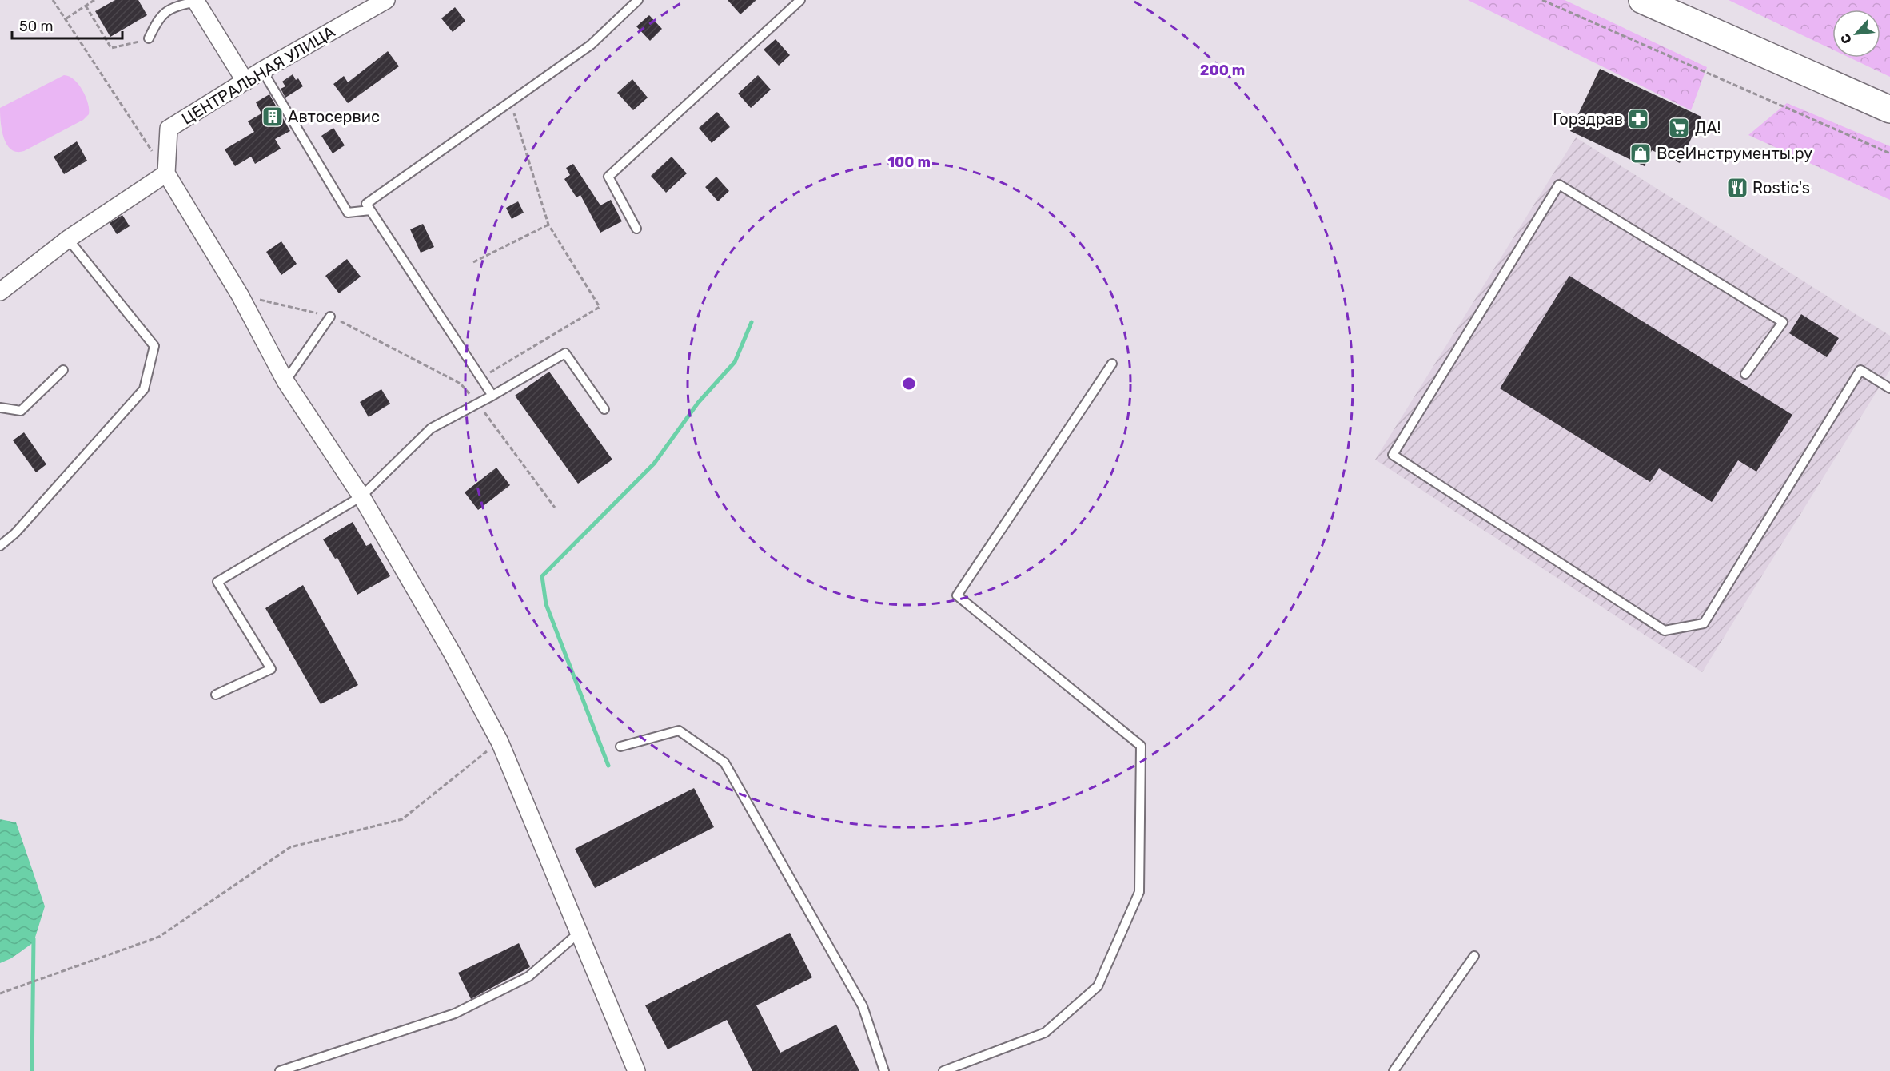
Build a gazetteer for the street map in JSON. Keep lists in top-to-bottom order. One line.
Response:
{"streets":{"street":["ЦЕНТРАЛЬНАЯ УЛИЦА"]},"places":{"building":["Автосервис"],"pharmacy":["Горздрав"],"supermarket":["ДА!"],"shop":["ВсеИнструменты.ру"],"restaurant":["Rostic's"]},"scale_bar":"50 m","north":"bottom left","rings":["200 m","100 m"]}
